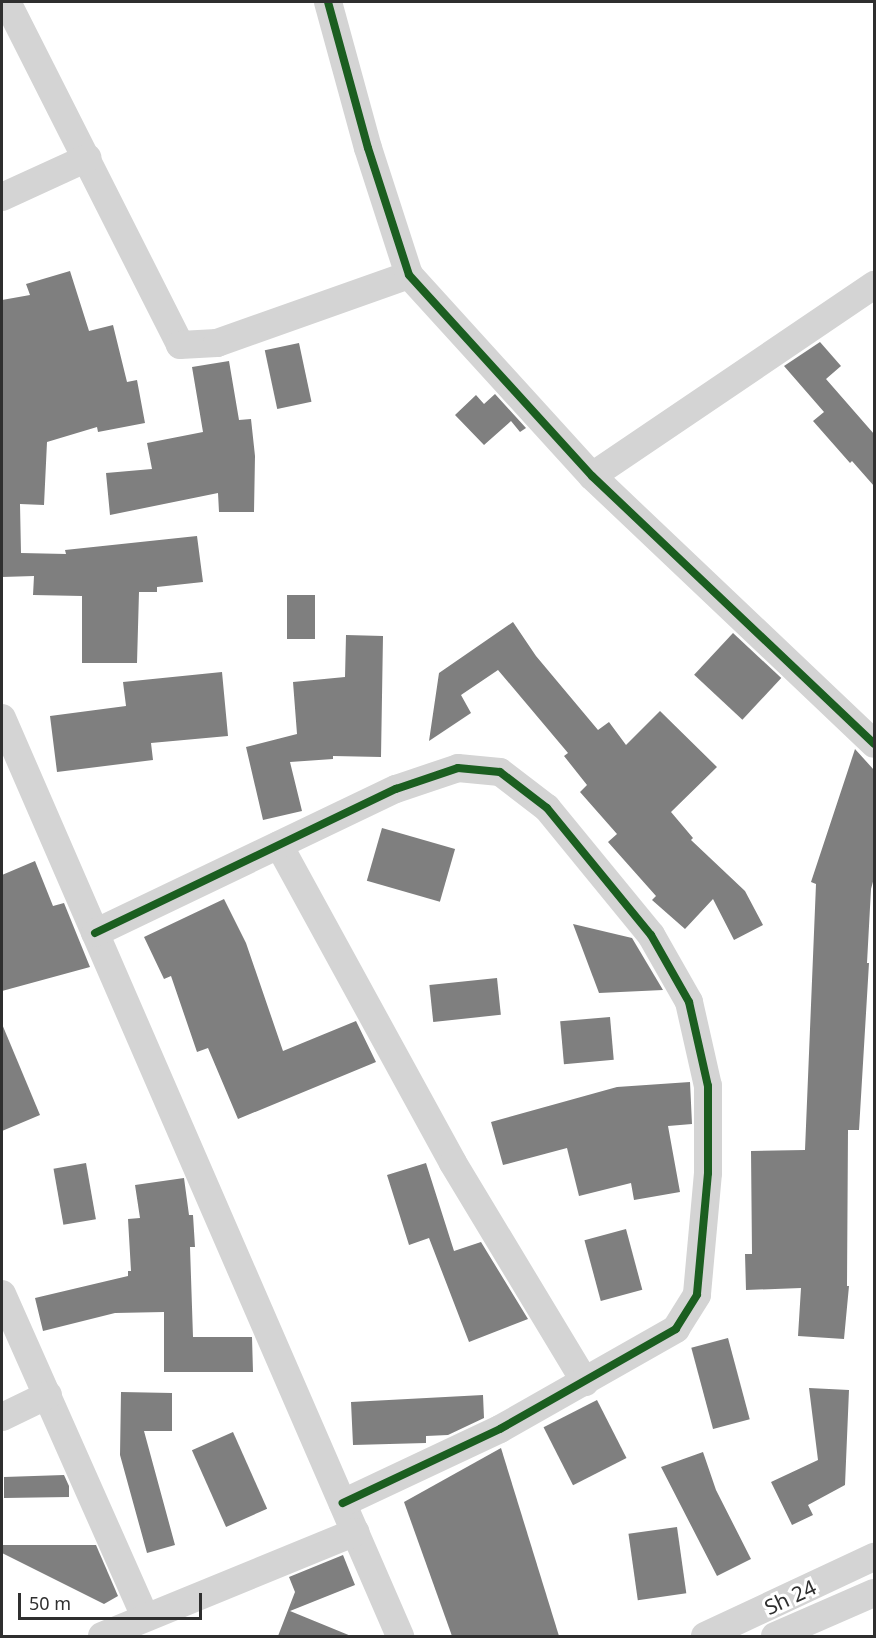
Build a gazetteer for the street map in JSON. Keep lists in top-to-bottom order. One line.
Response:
{"streets":{"street":["Sh 24"]},"scale_bar":"50 m"}
